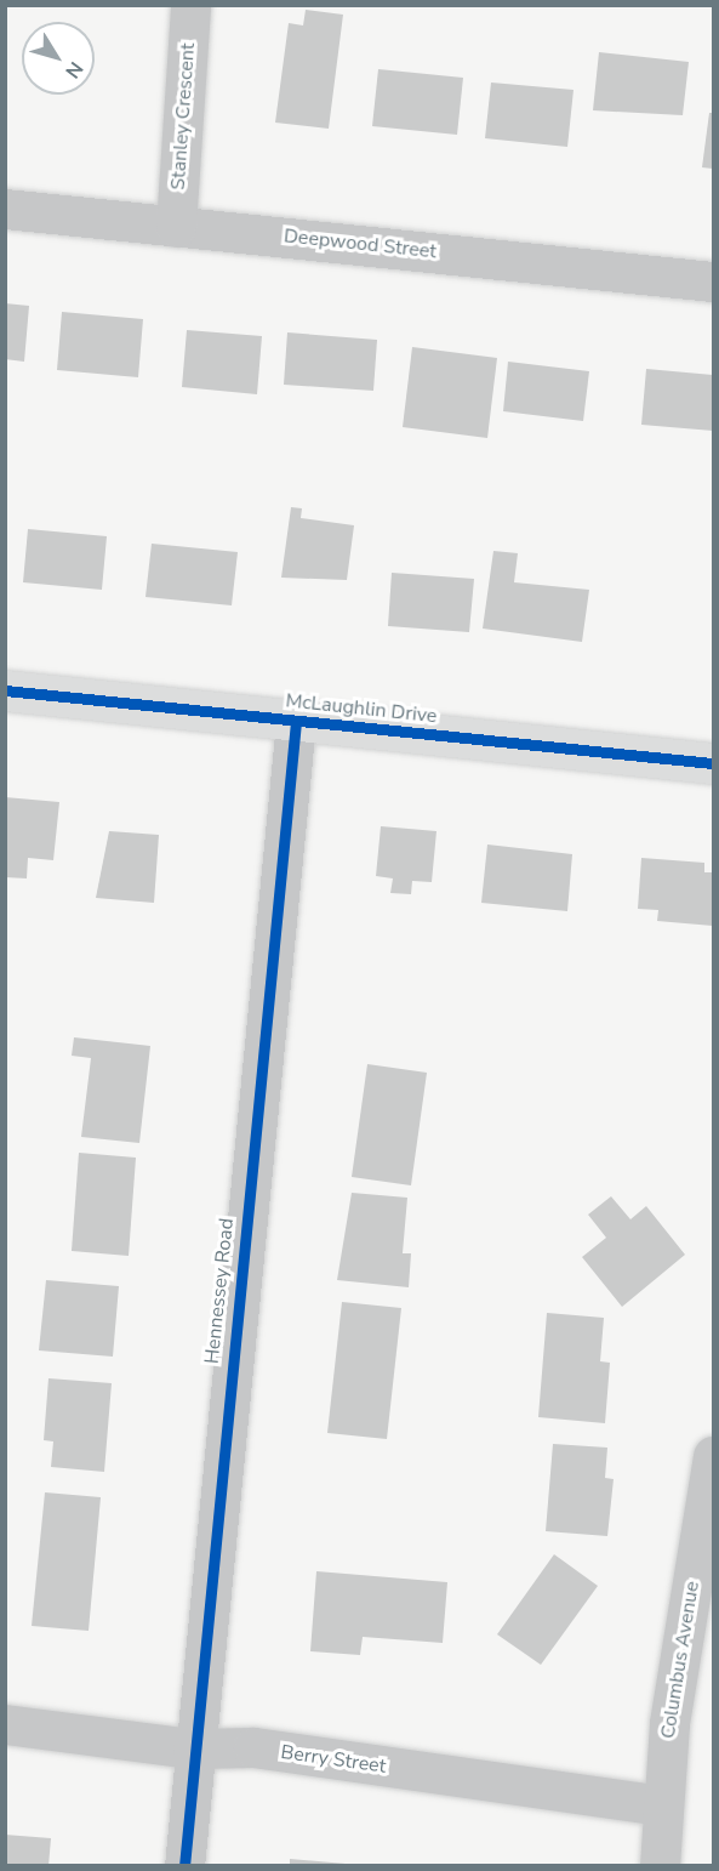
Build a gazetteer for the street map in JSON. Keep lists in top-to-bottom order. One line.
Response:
{"streets":{"main road":["McLaughlin Drive"],"street":["Stanley Crescent","Deepwood Street","Hennessey Road","Columbus Avenue","Berry Street"]},"crossings":[["Stanley Crescent","Deepwood Street"],["McLaughlin Drive","Hennessey Road"],["Hennessey Road","Berry Street"],["Columbus Avenue","Berry Street"]],"north":"bottom right"}
